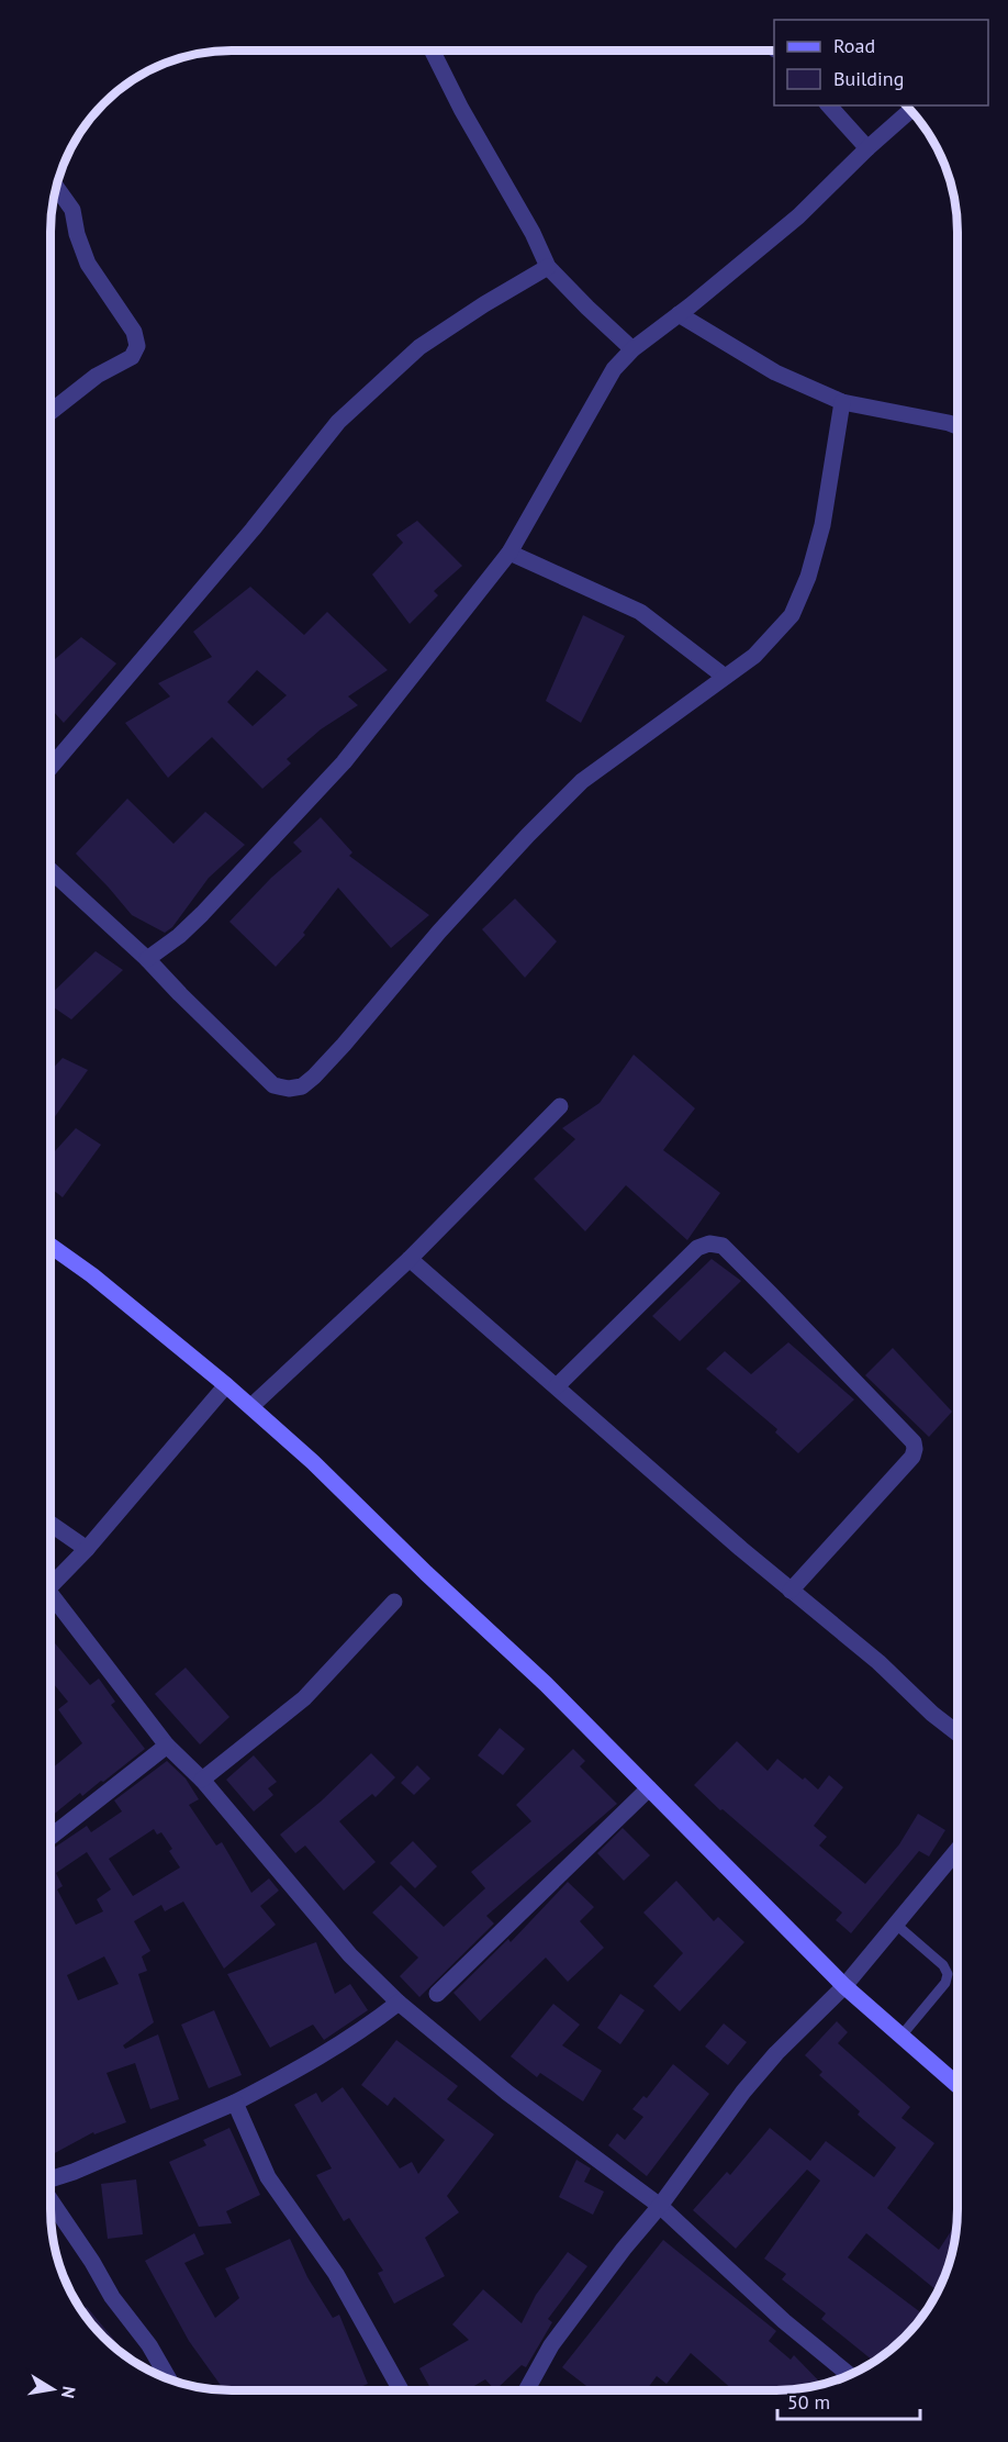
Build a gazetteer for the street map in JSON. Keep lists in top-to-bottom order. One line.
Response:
{"legend":["Road","Building"],"scale_bar":"50 m","north":"right"}
